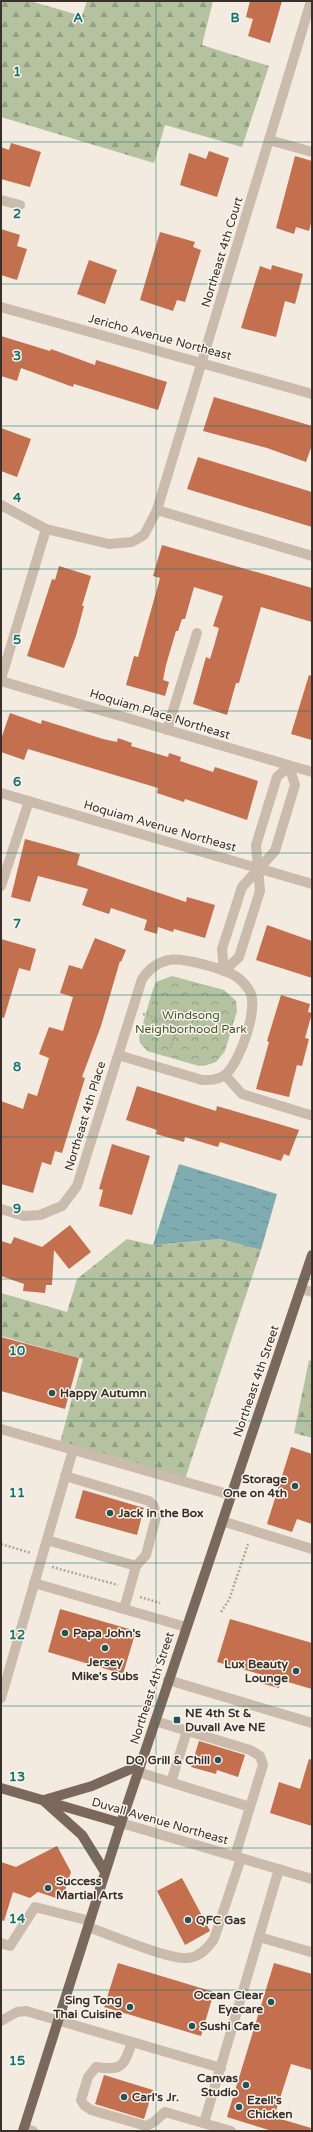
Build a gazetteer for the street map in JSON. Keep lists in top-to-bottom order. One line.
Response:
{"streets":{"main road":["Northeast 4th Street","Duvall Avenue Northeast"],"street":["Northeast 4th Court","Jericho Avenue Northeast","Hoquiam Place Northeast","Hoquiam Avenue Northeast","Northeast 4th Place"]},"crossings":[["Northeast 4th Court","Jericho Avenue Northeast"],["Northeast 4th Street","Duvall Avenue Northeast"]],"parks":["Windsong Neighborhood Park"],"places":{"other":["Happy Autumn","Storage One on 4th","Jack in the Box","Papa John's","Jersey Mike's Subs","Lux Beauty Lounge","DQ Grill & Chill","Success Martial Arts","QFC Gas","Ocean Clear Eyecare","Sing Tong Thai Cuisine","Sushi Cafe","Canvas Studio","Carl's Jr.","Ezell's Chicken"],"transit":["NE 4th St & Duvall Ave NE"]},"grid":{"columns":["A","B"],"rows":["1","2","3","4","5","6","7","8","9","10","11","12","13","14","15"]}}
